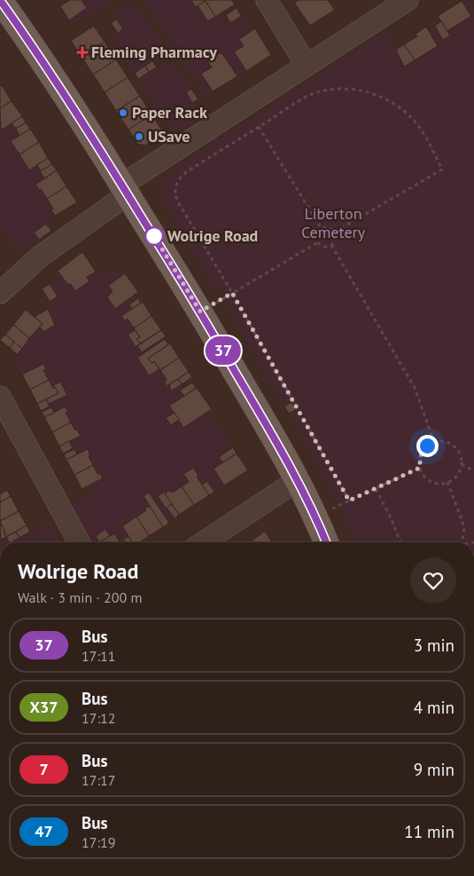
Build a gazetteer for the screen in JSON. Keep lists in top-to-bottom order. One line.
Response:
{"parks":["Liberton Cemetery"],"places":{"health":["Fleming Pharmacy"],"other":["Paper Rack","USave","Wolrige Road"]},"lines":["bus line 37"],"page":{"on_map":"37","heading":["Wolrige Road","Walk · 3 min · 200 m"],"list":[{"mark":"37","name":"Bus","note":"17:11","value":"3 min"},{"mark":"X37","name":"Bus","note":"17:12","value":"4 min"},{"mark":"7","name":"Bus","note":"17:17","value":"9 min"},{"mark":"47","name":"Bus","note":"17:19","value":"11 min"}]}}
